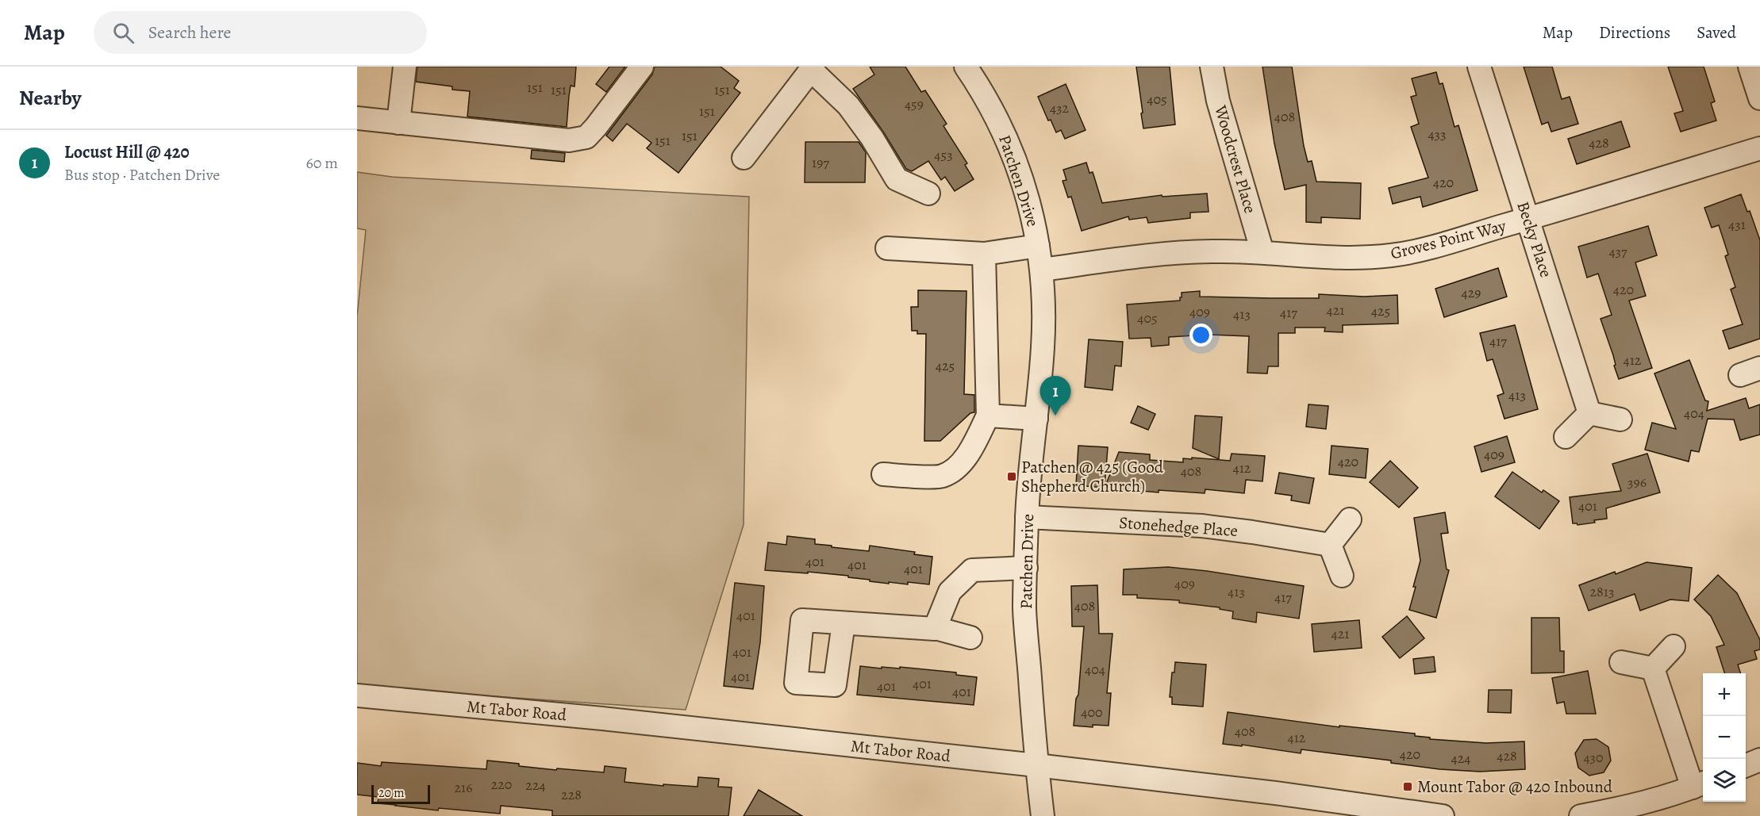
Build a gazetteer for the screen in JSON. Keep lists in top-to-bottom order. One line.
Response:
{"streets":{"street":["Woodcrest Place","Patchen Drive","Groves Point Way","Becky Place","Stonehedge Place","Mt Tabor Road"]},"crossings":[["Woodcrest Place","Groves Point Way"],["Patchen Drive","Groves Point Way"],["Patchen Drive","Stonehedge Place"],["Patchen Drive","Mt Tabor Road"],["Groves Point Way","Becky Place"]],"places":{"transit":["Patchen @ 425 (Good Shepherd Church)","Mount Tabor @ 420 Inbound"]},"house_numbers":["151","151","151","405","459","432","151","408","433","151","151","428","453","197","420","431","437","420","429","421","425","409","417","413","405","417","412","425","413","404","409","420","412","408","396","401","401","401","401","409","413","2813","417","408","401","421","401","404","401","401","401","401","400","408","412","420","428","430","424","220","224","216","228"],"scale_bar":"20 m","page":{"header":"Map","search":"Search here","nav":["Map","Directions","Saved"],"heading":"Nearby","list":[{"mark":"1","name":"Locust Hill @ 420","note":"Bus stop · Patchen Drive","value":"60 m"}],"pins":"1","map_buttons":["+","−"],"scale":"20 m"}}
